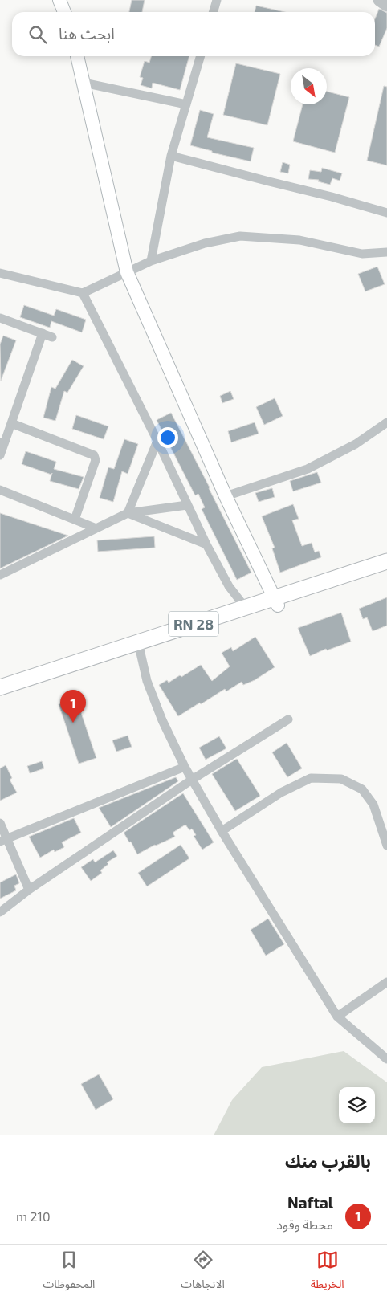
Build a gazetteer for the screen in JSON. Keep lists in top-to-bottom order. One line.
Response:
{"streets":{"main road":["RN 28"]},"north":"bottom right","page":{"search":"ابحث هنا","pins":"1","heading":"بالقرب منك","list":[{"mark":"1","name":"Naftal","note":"محطة وقود","value":"210 m"}],"nav":["الخريطة","الاتجاهات","المحفوظات"]}}
